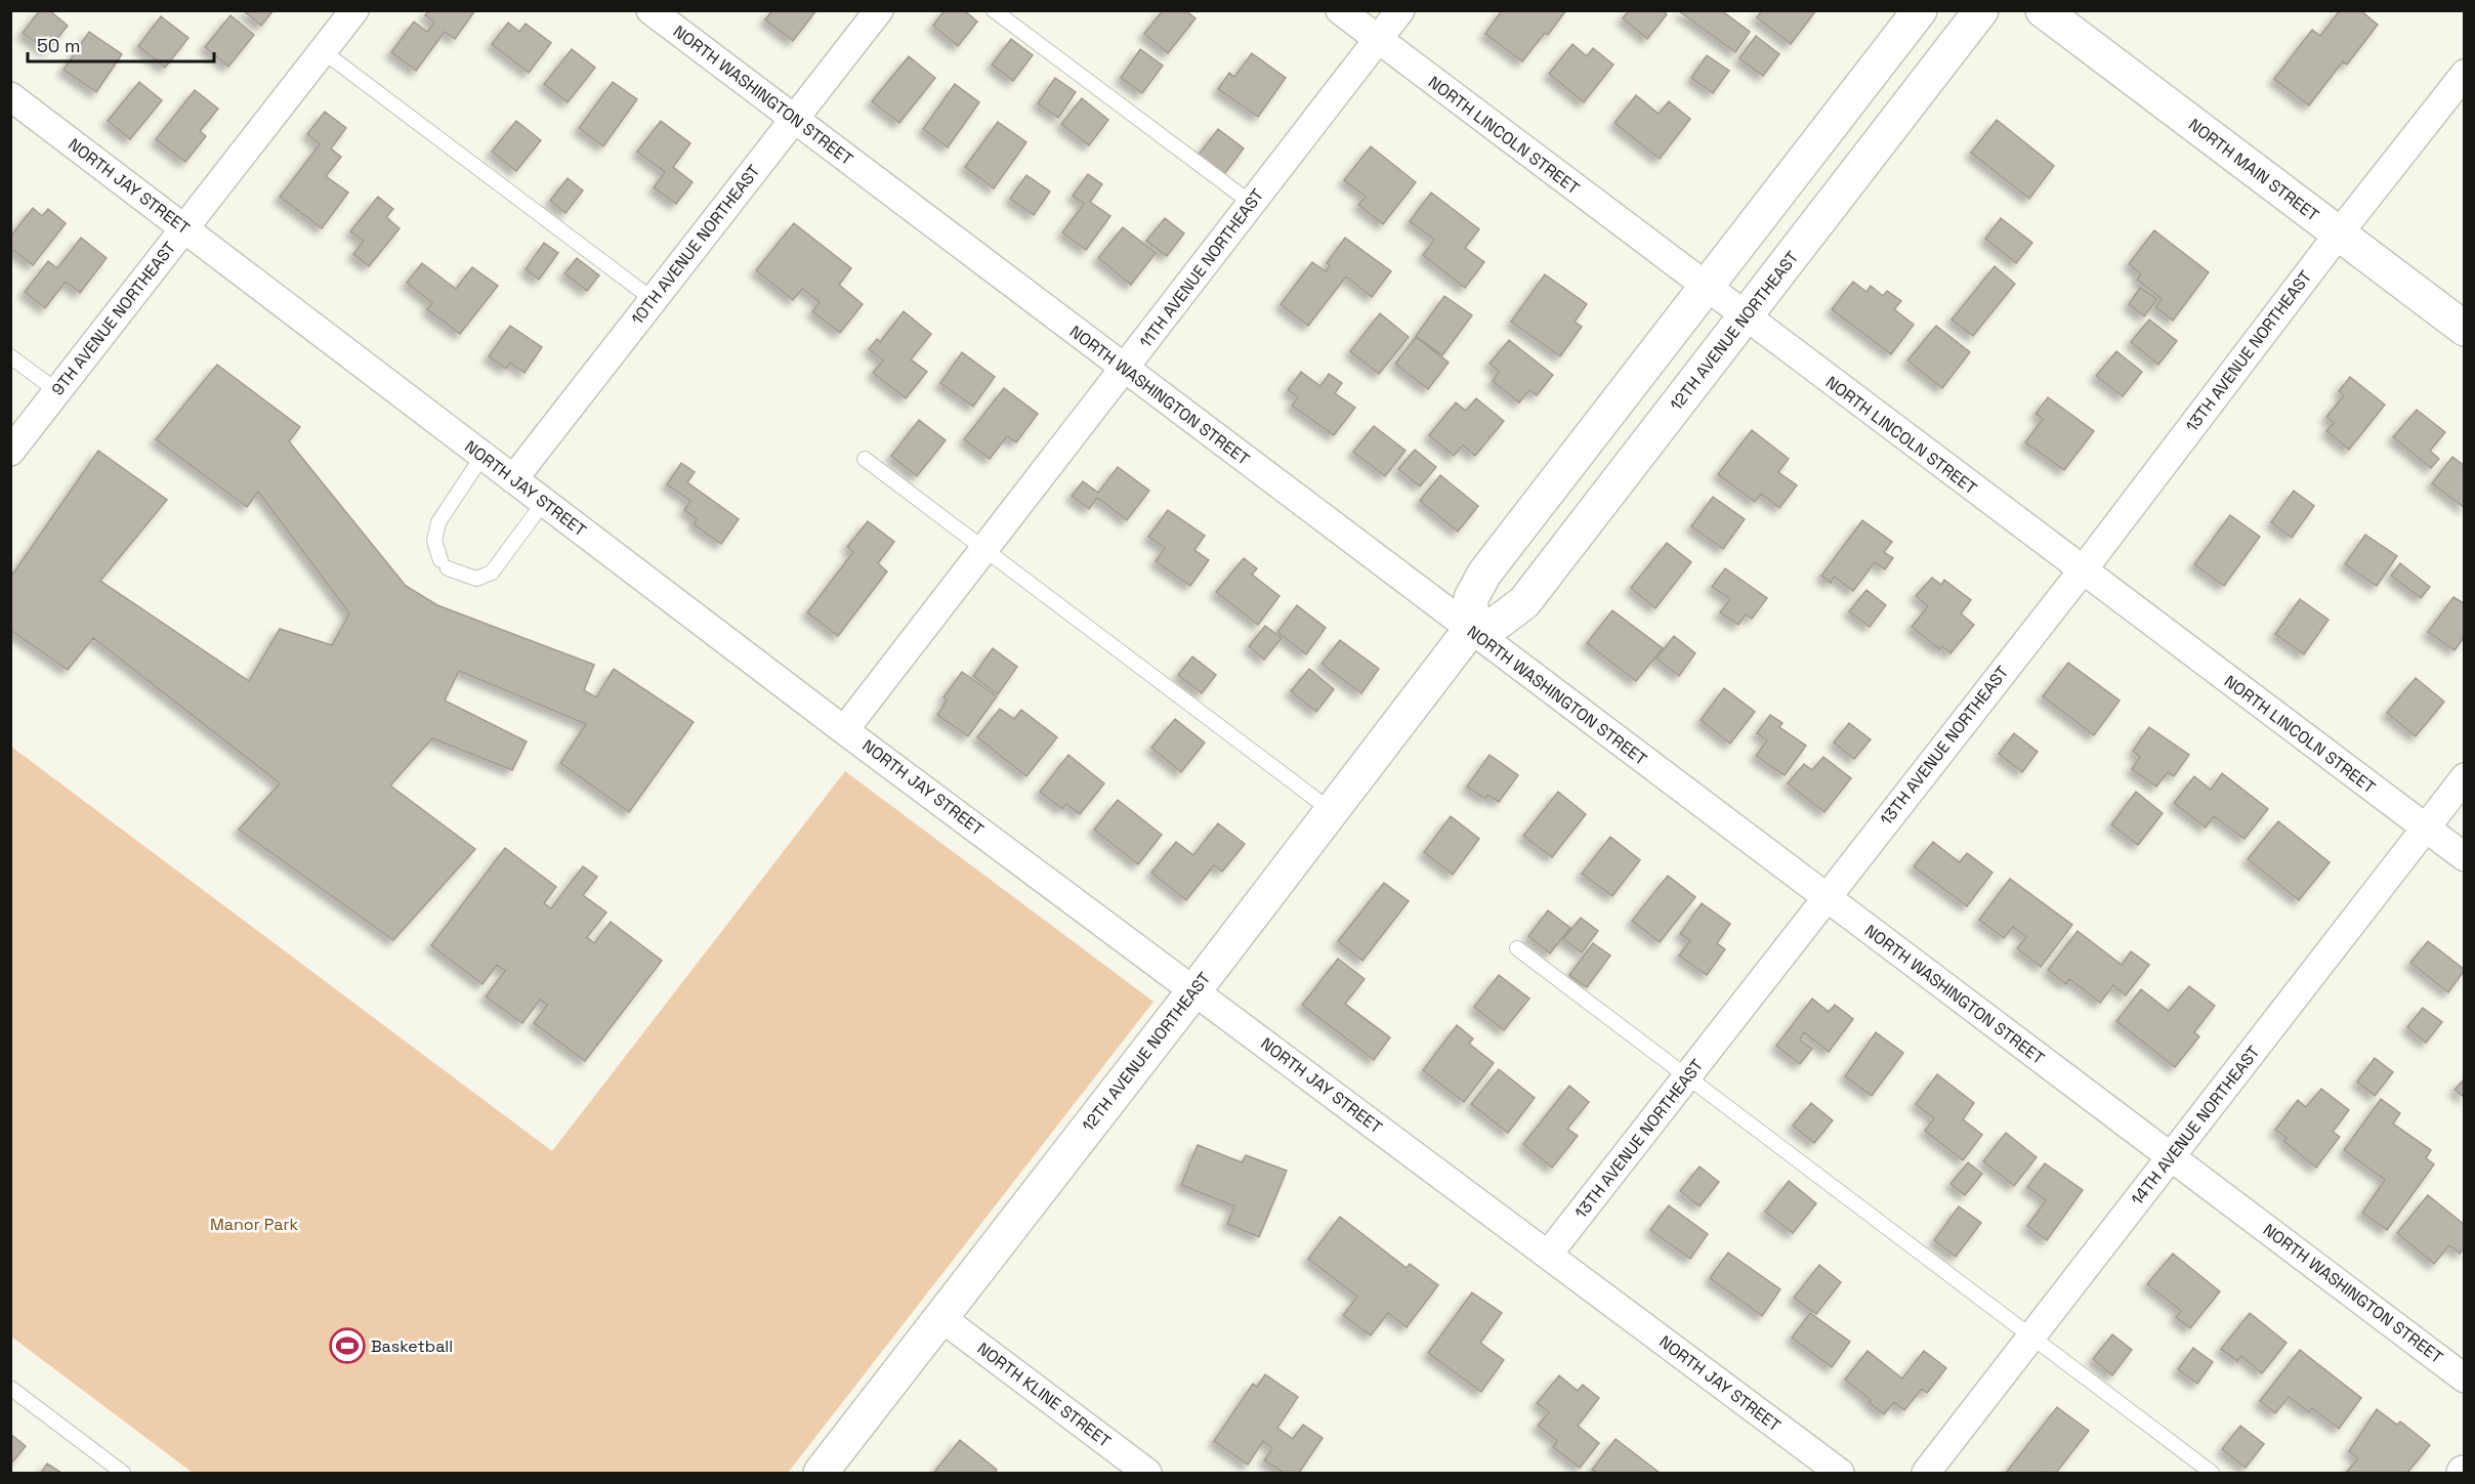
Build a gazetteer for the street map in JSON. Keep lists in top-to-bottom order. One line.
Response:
{"streets":{"street":["NORTH WASHINGTON STREET","NORTH LINCOLN STREET","NORTH MAIN STREET","NORTH JAY STREET","10TH AVENUE NORTHEAST","11TH AVENUE NORTHEAST","9TH AVENUE NORTHEAST","12TH AVENUE NORTHEAST","13TH AVENUE NORTHEAST","14TH AVENUE NORTHEAST","NORTH KLINE STREET"]},"crossings":[["NORTH WASHINGTON STREET","10TH AVENUE NORTHEAST"],["NORTH WASHINGTON STREET","11TH AVENUE NORTHEAST"],["NORTH WASHINGTON STREET","12TH AVENUE NORTHEAST"],["NORTH WASHINGTON STREET","13TH AVENUE NORTHEAST"],["NORTH WASHINGTON STREET","14TH AVENUE NORTHEAST"],["NORTH LINCOLN STREET","11TH AVENUE NORTHEAST"],["NORTH LINCOLN STREET","12TH AVENUE NORTHEAST"],["NORTH LINCOLN STREET","13TH AVENUE NORTHEAST"],["NORTH LINCOLN STREET","14TH AVENUE NORTHEAST"],["NORTH MAIN STREET","13TH AVENUE NORTHEAST"],["NORTH JAY STREET","10TH AVENUE NORTHEAST"],["NORTH JAY STREET","11TH AVENUE NORTHEAST"],["NORTH JAY STREET","9TH AVENUE NORTHEAST"],["NORTH JAY STREET","12TH AVENUE NORTHEAST"],["NORTH JAY STREET","13TH AVENUE NORTHEAST"],["12TH AVENUE NORTHEAST","NORTH KLINE STREET"]],"parks":["Manor Park"],"places":{"sports":["Basketball"]},"scale_bar":"50 m"}
